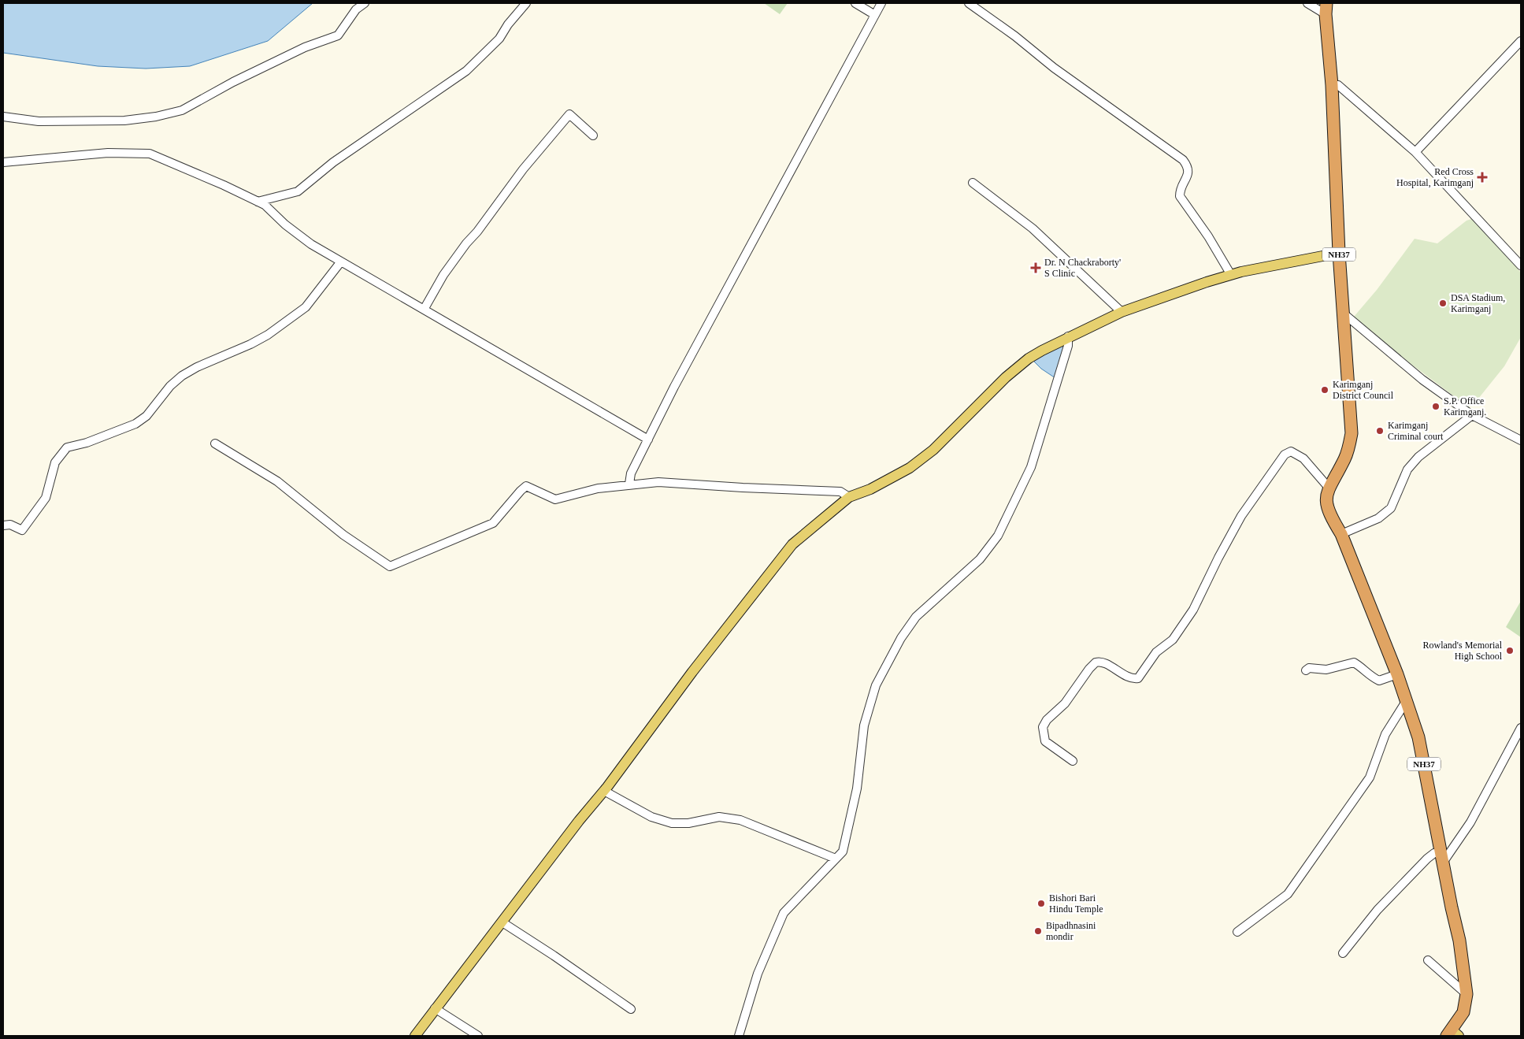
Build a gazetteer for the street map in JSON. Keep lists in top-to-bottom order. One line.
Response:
{"streets":{"highway":["NH37"]},"places":{"health":["Red Cross Hospital, Karimganj","Dr. N Chackraborty' S Clinic"],"other":["DSA Stadium, Karimganj","Karimganj District Council","S.P. Office Karimganj.","Karimganj Criminal court","Rowland's Memorial High School","Bishori Bari Hindu Temple","Bipadhnasini mondir"]}}
